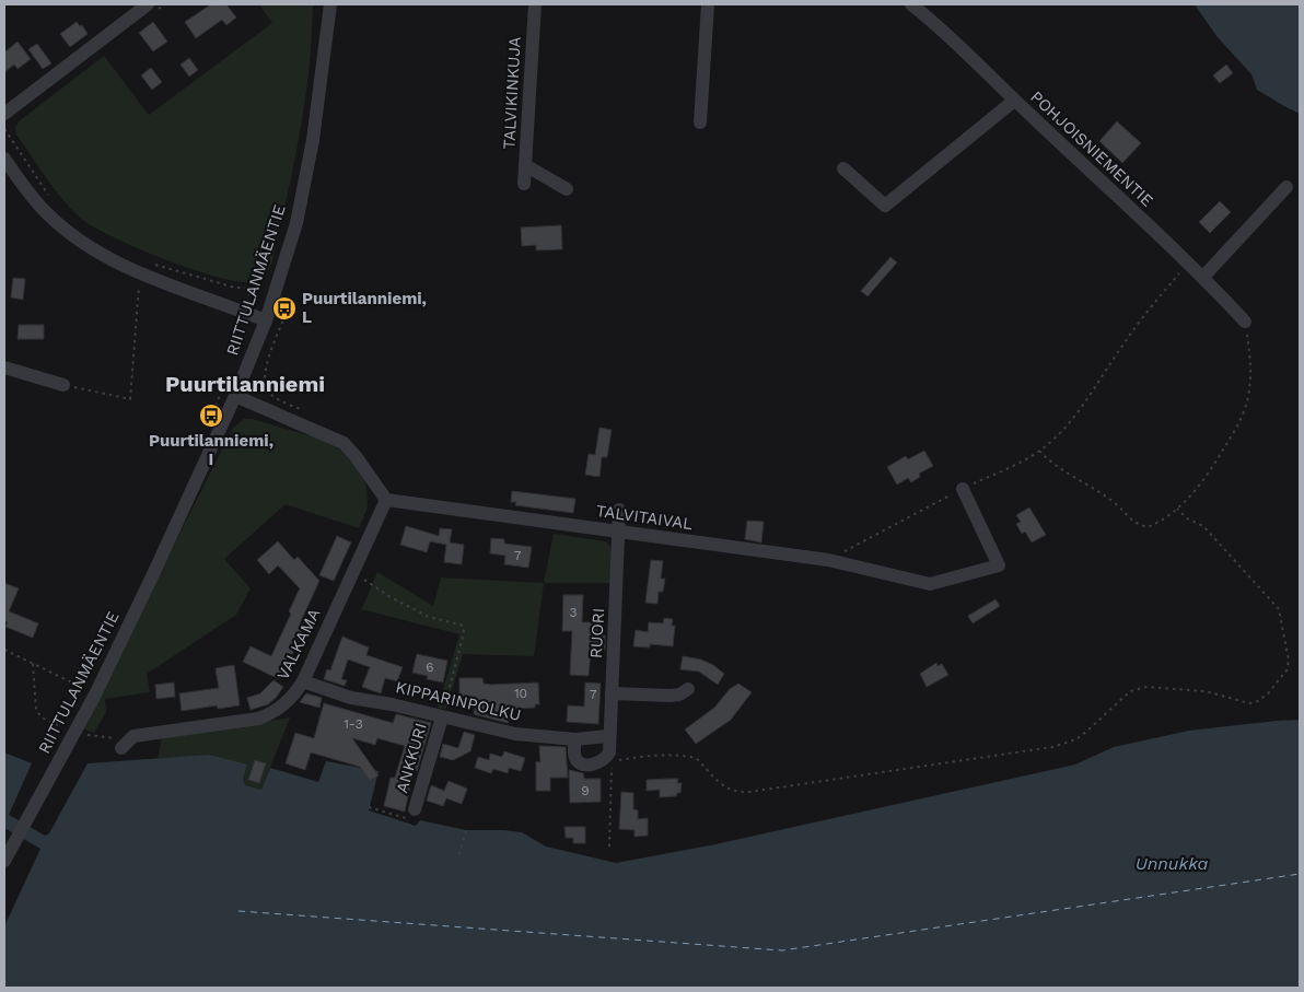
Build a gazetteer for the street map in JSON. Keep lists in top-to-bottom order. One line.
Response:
{"streets":{"street":["TALVIKINKUJA","POHJOISNIEMENTIE","RIITTULANMÄENTIE","TALVITAIVAL","RUORI","VALKAMA","KIPPARINPOLKU","ANKKURI"]},"crossings":[["TALVITAIVAL","RUORI"],["TALVITAIVAL","VALKAMA"],["RUORI","KIPPARINPOLKU"],["VALKAMA","KIPPARINPOLKU"],["KIPPARINPOLKU","ANKKURI"]],"districts":["Puurtilanniemi"],"water":["Unnukka"],"places":{"bus stop":["Puurtilanniemi, L","Puurtilanniemi, I"]},"house_numbers":["7","3","6","10","7","1-3","9"]}
